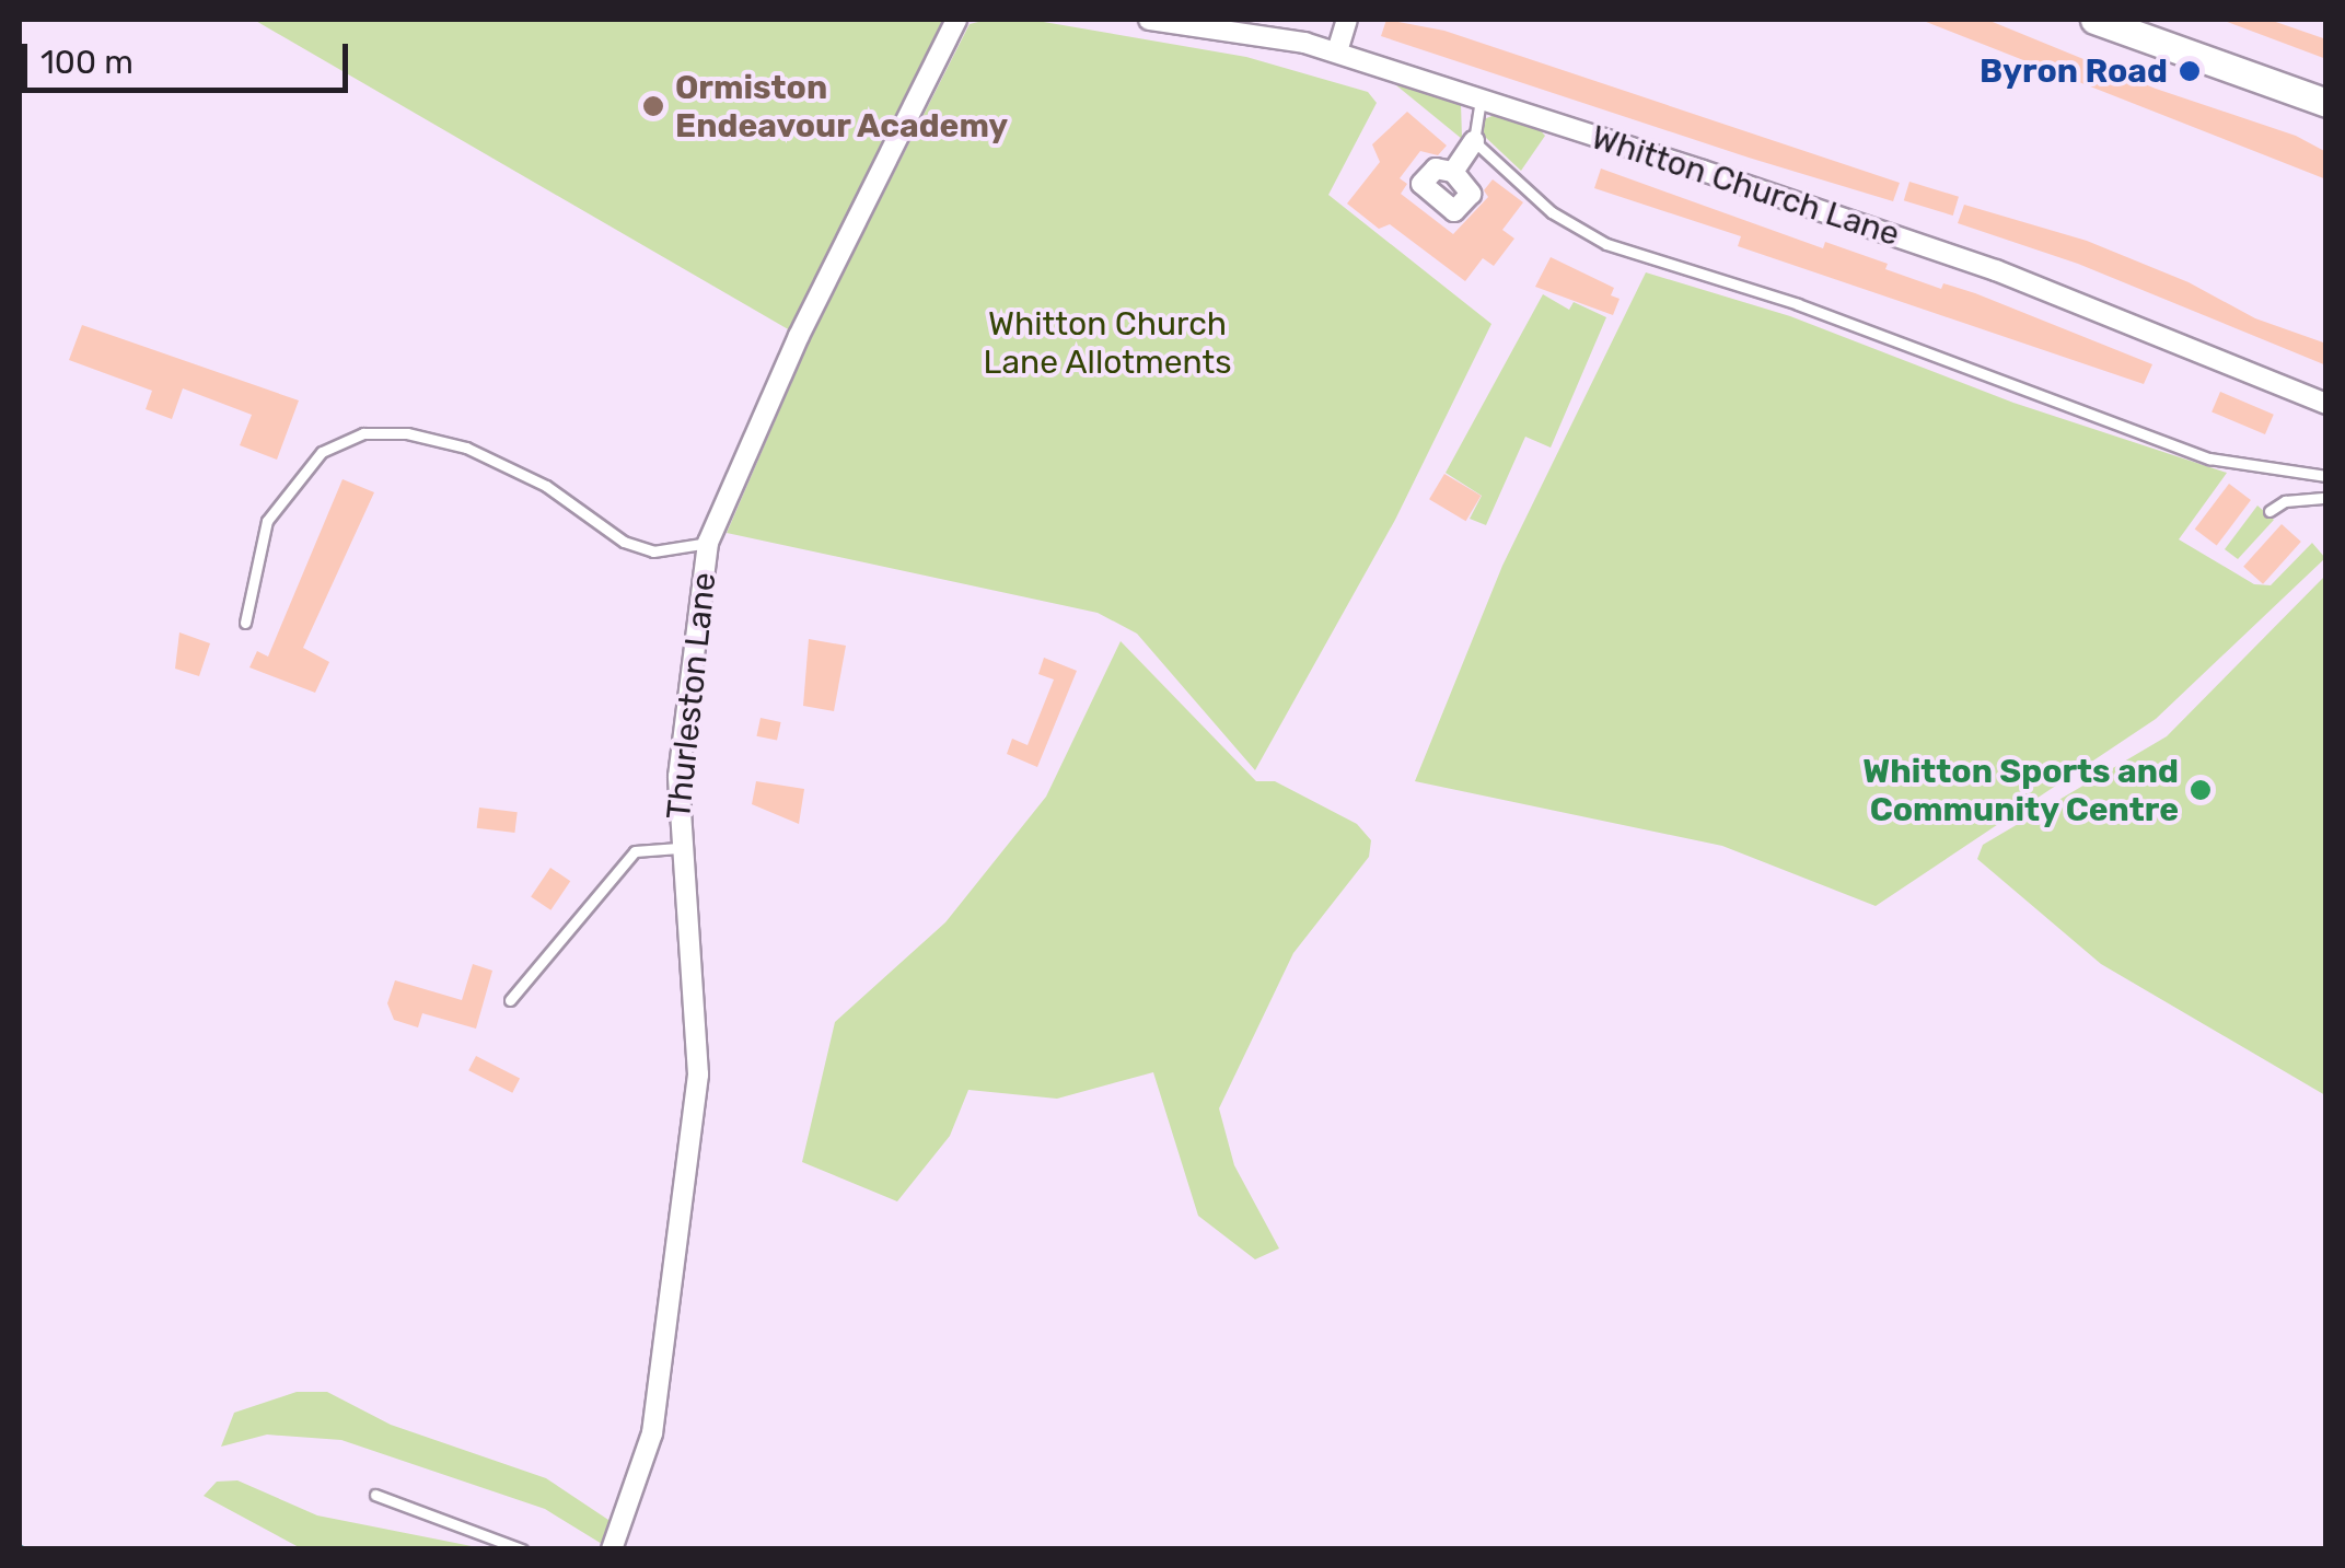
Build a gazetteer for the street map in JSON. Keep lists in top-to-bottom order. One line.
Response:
{"streets":{"street":["Whitton Church Lane","Thurleston Lane"]},"parks":["Whitton Church Lane Allotments"],"places":["Byron Road","Ormiston Endeavour Academy","Whitton Sports and Community Centre"],"scale_bar":"100 m"}
